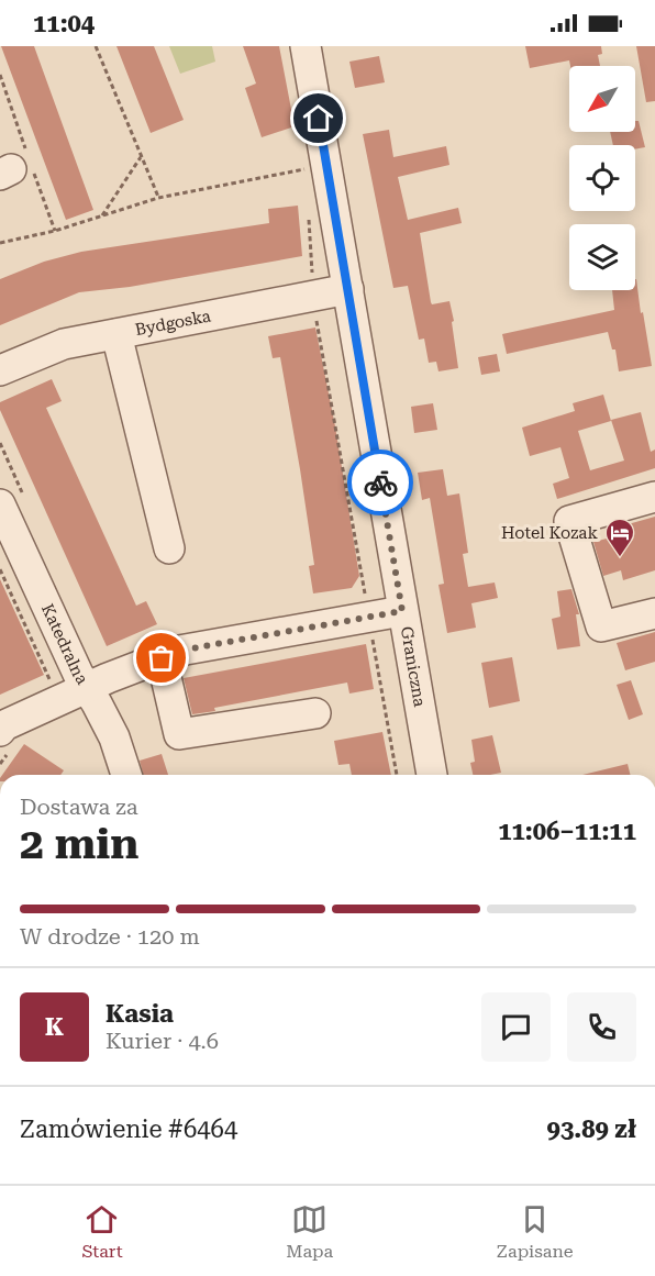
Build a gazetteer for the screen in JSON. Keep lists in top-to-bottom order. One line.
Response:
{"streets":{"street":["Bydgoska","Katedralna","Graniczna"]},"crossings":[["Bydgoska","Graniczna"]],"places":{"hotel":["Hotel Kozak"]},"north":"bottom left","page":{"status":"11:04","heading":["2 min","Dostawa za","11:06–11:11"],"panel":["Kasia","Kurier · 4.6","Zamówienie #6464","93.89 zł"],"bar":"W drodze · 120 m","round":"K","tabs":["Start","Mapa","Zapisane"]}}
